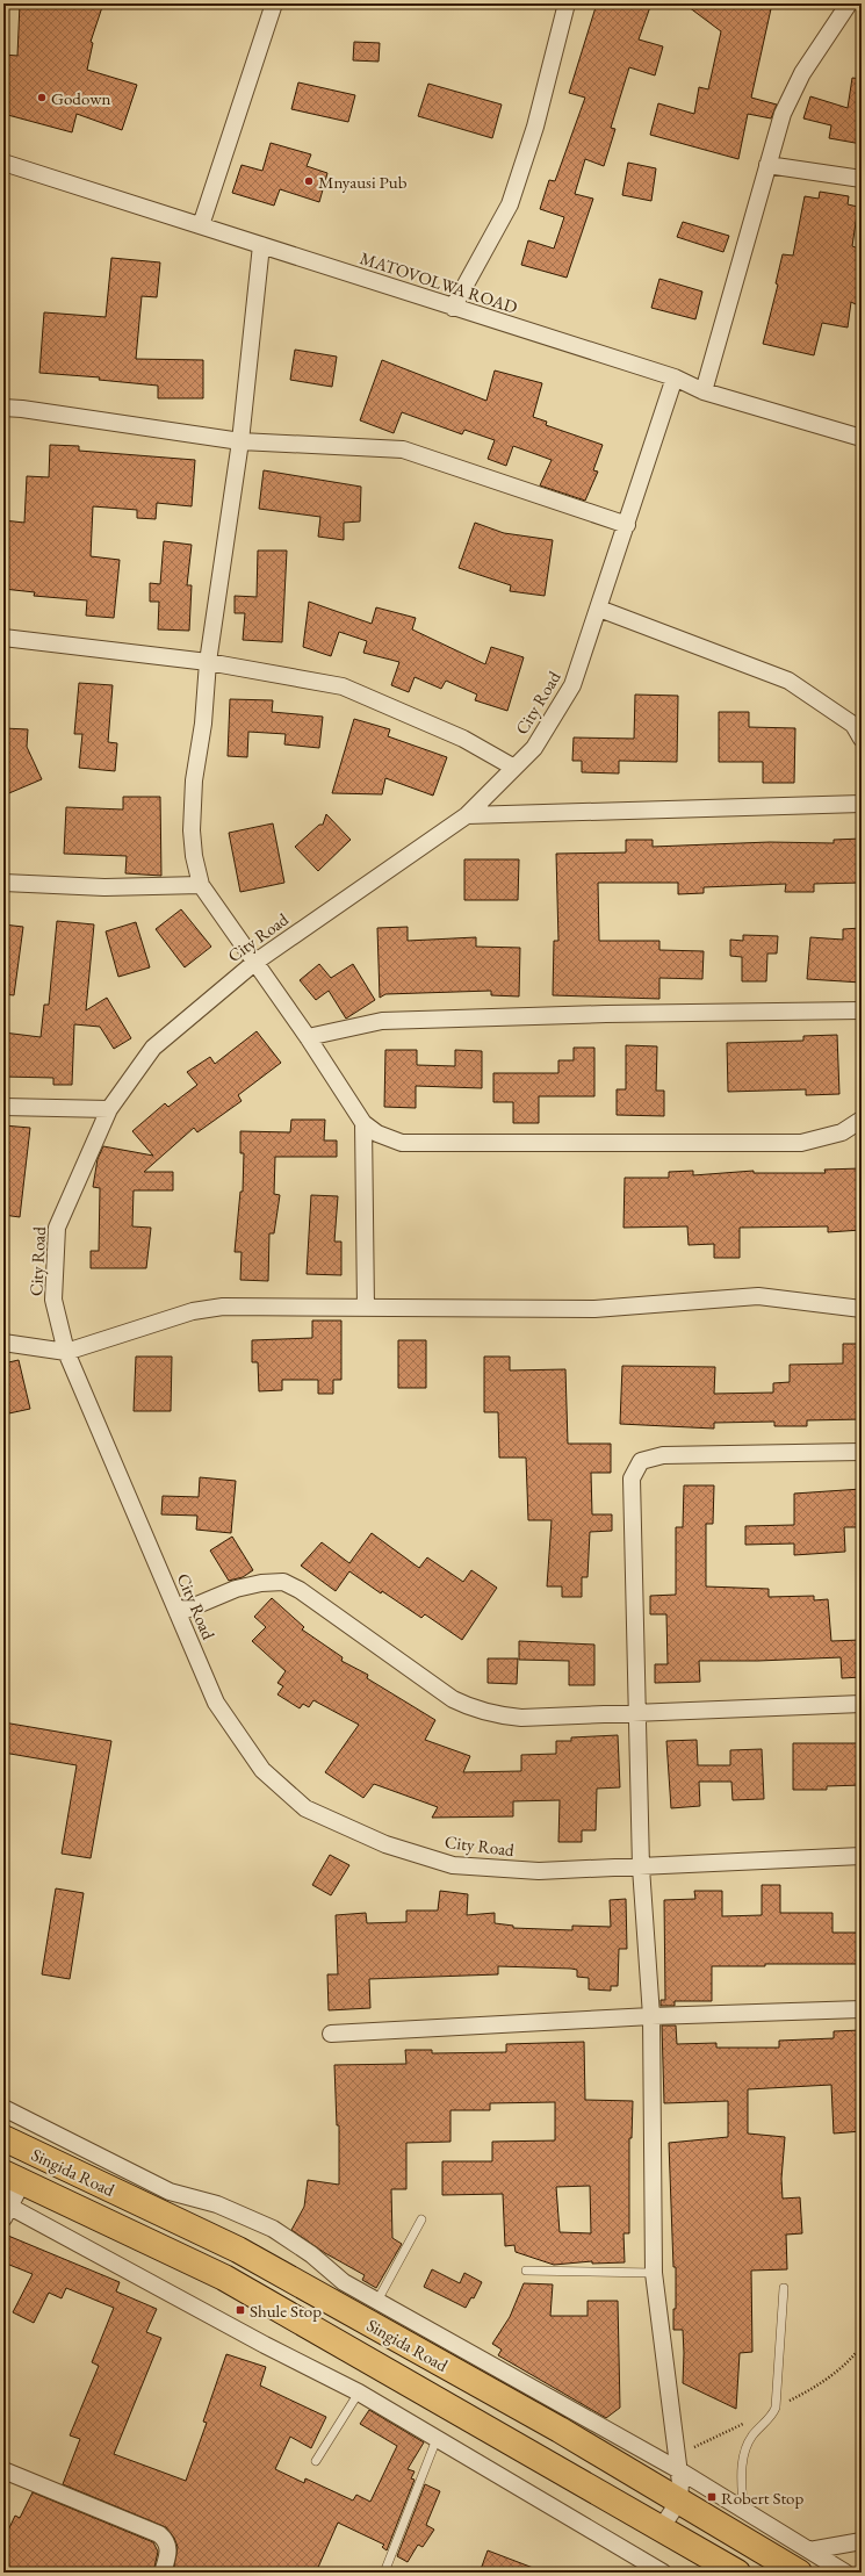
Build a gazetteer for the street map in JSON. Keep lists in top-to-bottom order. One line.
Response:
{"streets":{"highway":["Singida Road"],"street":["MATOVOLWA ROAD","City Road"]},"crossings":[["MATOVOLWA ROAD","City Road"]],"places":{"other":["Godown","Mnyausi Pub"],"transit":["Shule Stop","Robert Stop"]}}
